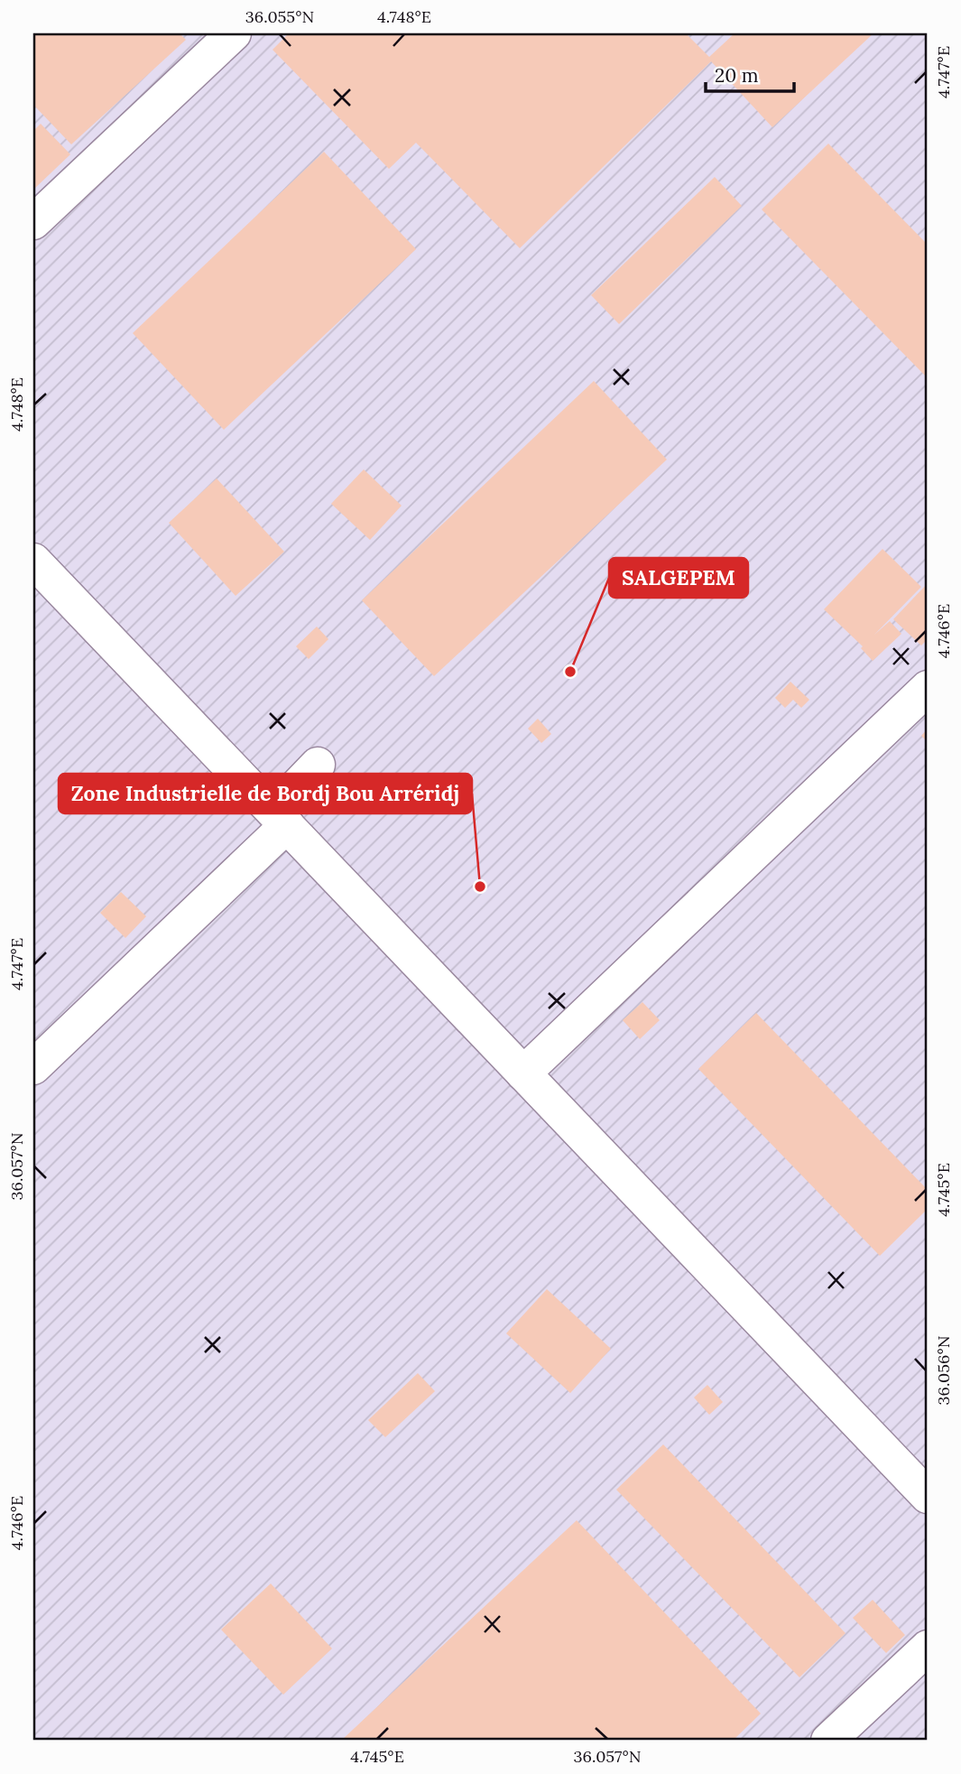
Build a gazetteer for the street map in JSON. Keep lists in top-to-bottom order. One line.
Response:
{"places":["SALGEPEM","Zone Industrielle de Bordj Bou Arréridj"],"scale_bar":"20 m","coordinates":["36.055°N","4.748°E","4.747°E","4.746°E","36.057°N","4.745°E","36.056°N"]}
